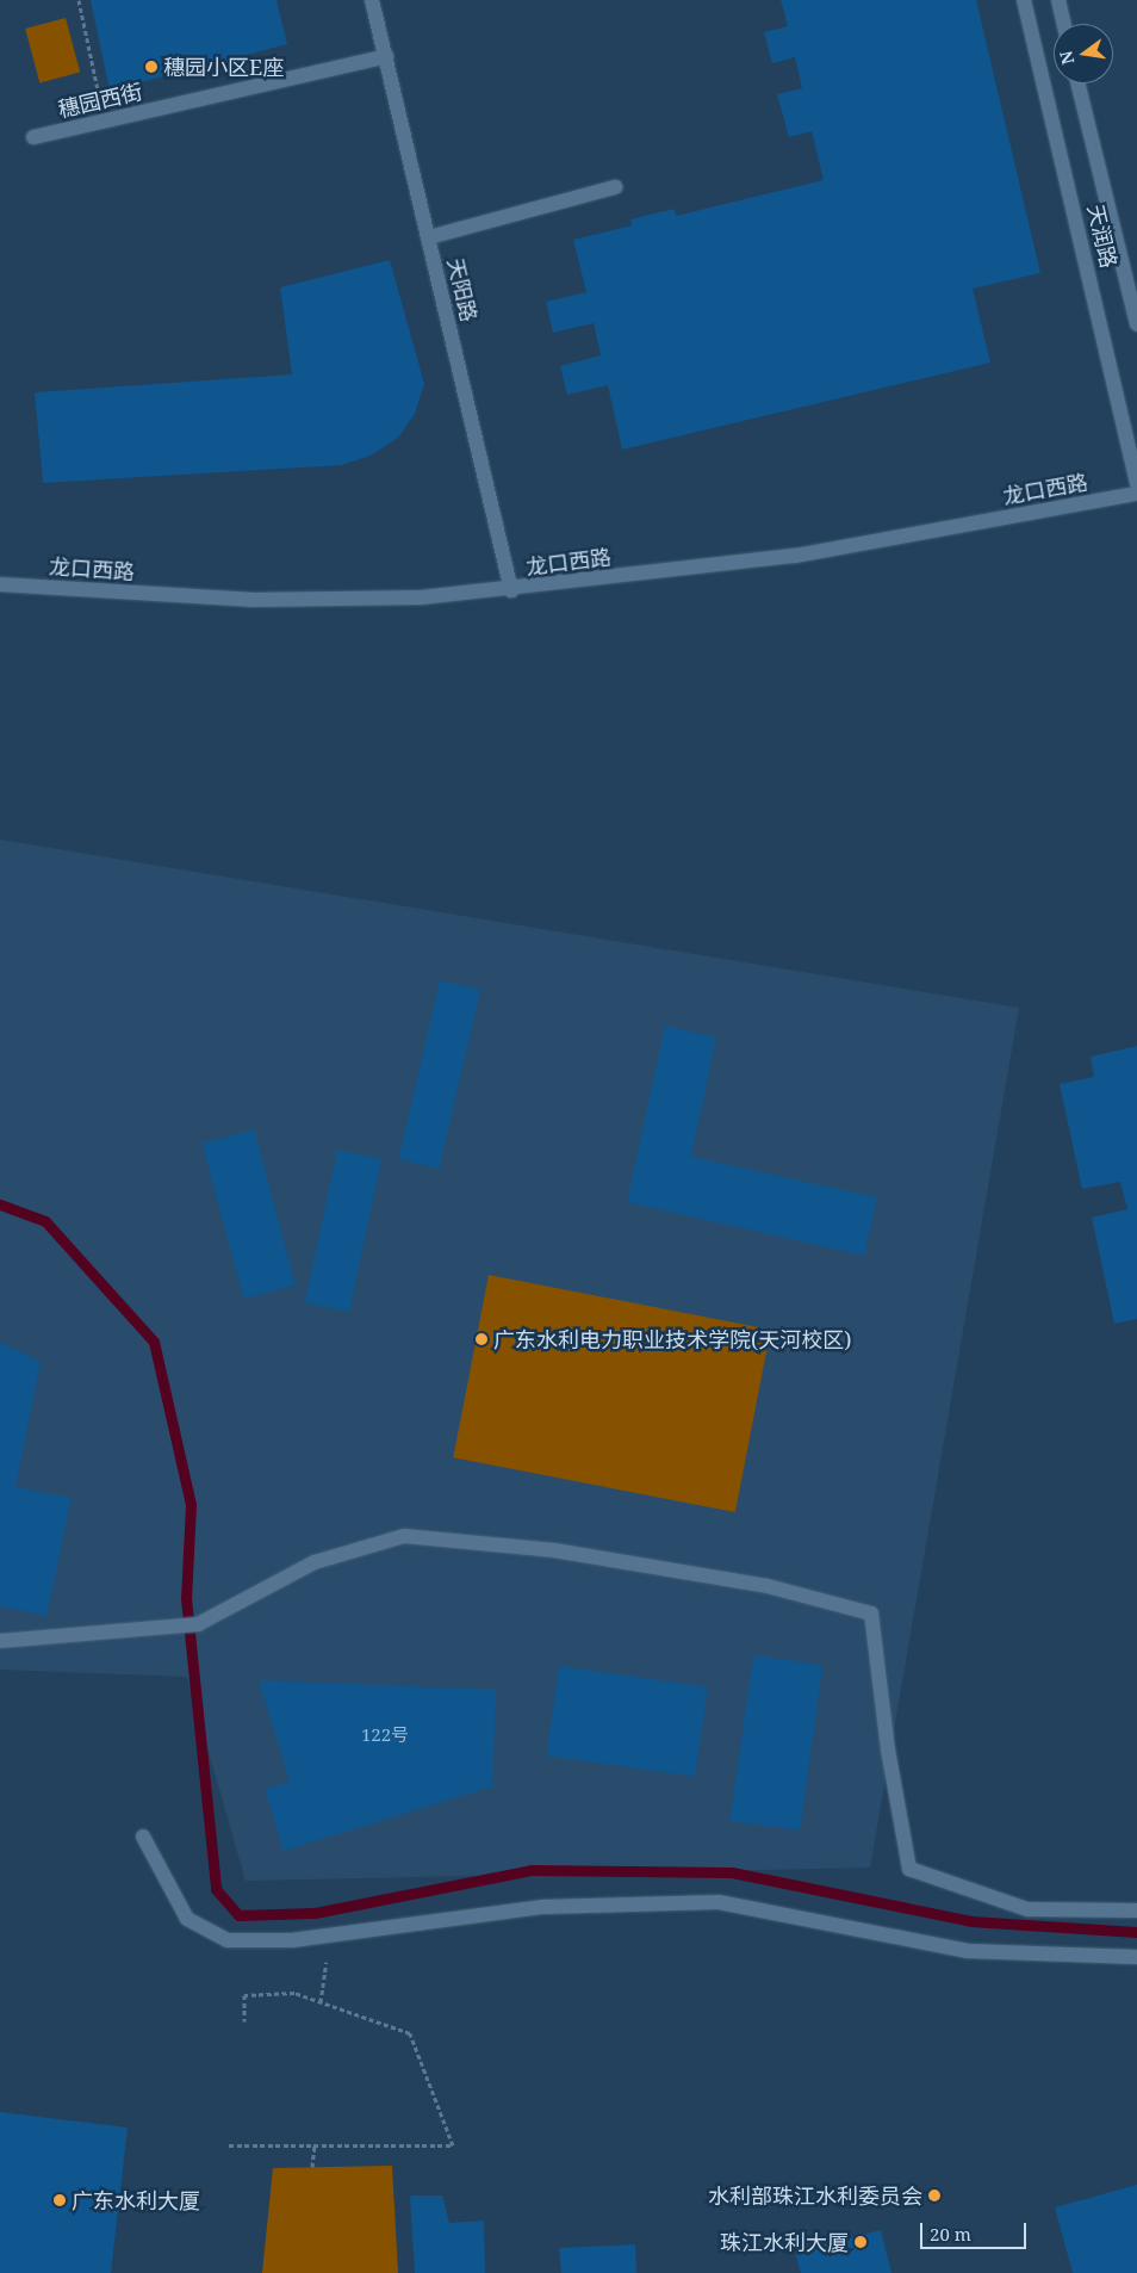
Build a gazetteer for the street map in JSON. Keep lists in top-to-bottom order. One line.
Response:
{"streets":{"street":["穗园西街","天润路","天阳路","龙口西路"]},"crossings":[["穗园西街","天阳路"],["天阳路","龙口西路"]],"places":["穗园小区E座","广东水利电力职业技术学院(天河校区)","水利部珠江水利委员会","广东水利大厦","珠江水利大厦"],"house_numbers":["122号"],"scale_bar":"20 m","north":"left"}
